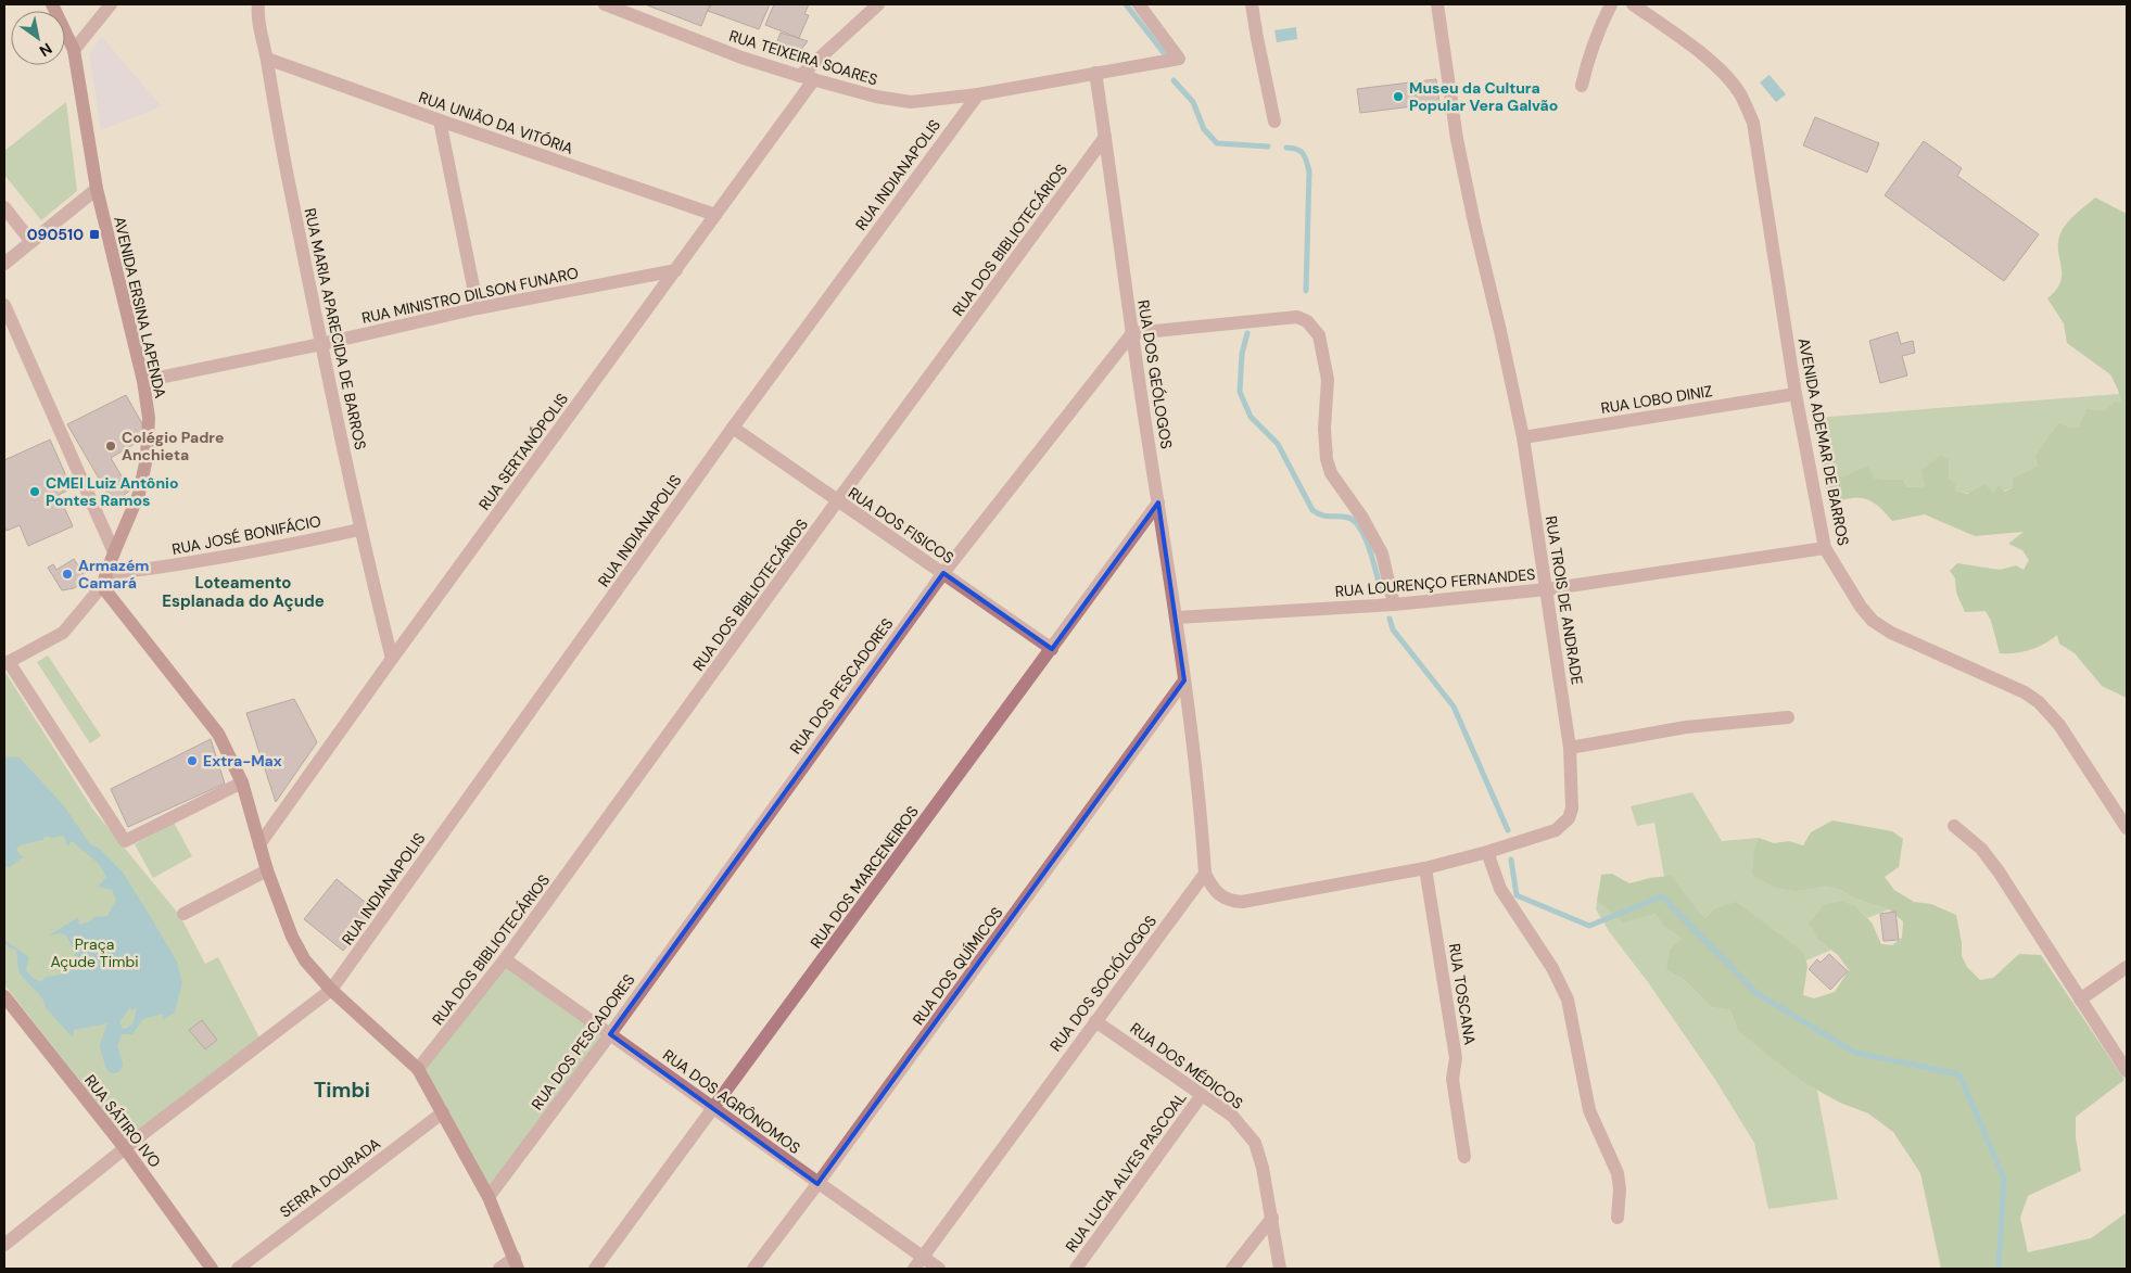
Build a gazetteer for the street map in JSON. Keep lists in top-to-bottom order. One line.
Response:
{"streets":{"street":["RUA TEIXEIRA SOARES","RUA UNIÃO DA VITÓRIA","RUA INDIANAPOLIS","RUA DOS BIBLIOTECÁRIOS","RUA MINISTRO DILSON FUNARO","AVENIDA ERSINA LAPENDA","RUA MARIA APARECIDA DE BARROS","RUA DOS GEÓLOGOS","RUA LOBO DINIZ","AVENIDA ADEMAR DE BARROS","RUA SERTANÓPOLIS","RUA DOS FISICOS","RUA JOSÉ BONIFÁCIO","RUA LOURENÇO FERNANDES","RUA TROIS DE ANDRADE","RUA DOS PESCADORES","RUA DOS MARCENEIROS","RUA DOS QUÍMICOS","RUA DOS SOCIÓLOGOS","RUA TOSCANA","RUA DOS MÉDICOS","RUA DOS AGRÔNOMOS","RUA SÁTIRO IVO","RUA LUCIA ALVES PASCOAL","SERRA DOURADA"]},"crossings":[["RUA TEIXEIRA SOARES","RUA INDIANAPOLIS"],["RUA TEIXEIRA SOARES","RUA DOS GEÓLOGOS"],["RUA TEIXEIRA SOARES","RUA SERTANÓPOLIS"],["RUA UNIÃO DA VITÓRIA","RUA MARIA APARECIDA DE BARROS"],["RUA UNIÃO DA VITÓRIA","RUA SERTANÓPOLIS"],["RUA INDIANAPOLIS","RUA DOS FISICOS"],["RUA INDIANAPOLIS","RUA SÁTIRO IVO"],["RUA DOS BIBLIOTECÁRIOS","RUA DOS GEÓLOGOS"],["RUA DOS BIBLIOTECÁRIOS","RUA DOS FISICOS"],["RUA DOS BIBLIOTECÁRIOS","RUA DOS AGRÔNOMOS"],["RUA MINISTRO DILSON FUNARO","AVENIDA ERSINA LAPENDA"],["RUA MINISTRO DILSON FUNARO","RUA MARIA APARECIDA DE BARROS"],["RUA MINISTRO DILSON FUNARO","RUA SERTANÓPOLIS"],["AVENIDA ERSINA LAPENDA","RUA JOSÉ BONIFÁCIO"],["RUA MARIA APARECIDA DE BARROS","RUA SERTANÓPOLIS"],["RUA MARIA APARECIDA DE BARROS","RUA JOSÉ BONIFÁCIO"],["RUA DOS GEÓLOGOS","RUA LOURENÇO FERNANDES"],["RUA DOS GEÓLOGOS","RUA DOS PESCADORES"],["RUA DOS GEÓLOGOS","RUA DOS MARCENEIROS"],["RUA DOS GEÓLOGOS","RUA DOS QUÍMICOS"],["RUA LOBO DINIZ","AVENIDA ADEMAR DE BARROS"],["RUA LOBO DINIZ","RUA TROIS DE ANDRADE"],["AVENIDA ADEMAR DE BARROS","RUA LOURENÇO FERNANDES"],["RUA DOS FISICOS","RUA DOS PESCADORES"],["RUA DOS FISICOS","RUA DOS MARCENEIROS"],["RUA LOURENÇO FERNANDES","RUA TROIS DE ANDRADE"],["RUA TROIS DE ANDRADE","RUA DOS SOCIÓLOGOS"],["RUA TROIS DE ANDRADE","RUA TOSCANA"],["RUA DOS PESCADORES","RUA DOS AGRÔNOMOS"],["RUA DOS MARCENEIROS","RUA DOS AGRÔNOMOS"],["RUA DOS QUÍMICOS","RUA DOS AGRÔNOMOS"],["RUA DOS SOCIÓLOGOS","RUA DOS MÉDICOS"],["RUA DOS SOCIÓLOGOS","RUA DOS AGRÔNOMOS"],["RUA DOS MÉDICOS","RUA LUCIA ALVES PASCOAL"]],"districts":["Loteamento Esplanada do Açude","Timbi"],"parks":["Praça Açude Timbi"],"places":{"other":["Museu da Cultura Popular Vera Galvão","Colégio Padre Anchieta","CMEI Luiz Antônio Pontes Ramos","Armazém Camará","Extra-Max"],"transit":["090510"]},"north":"bottom right"}
